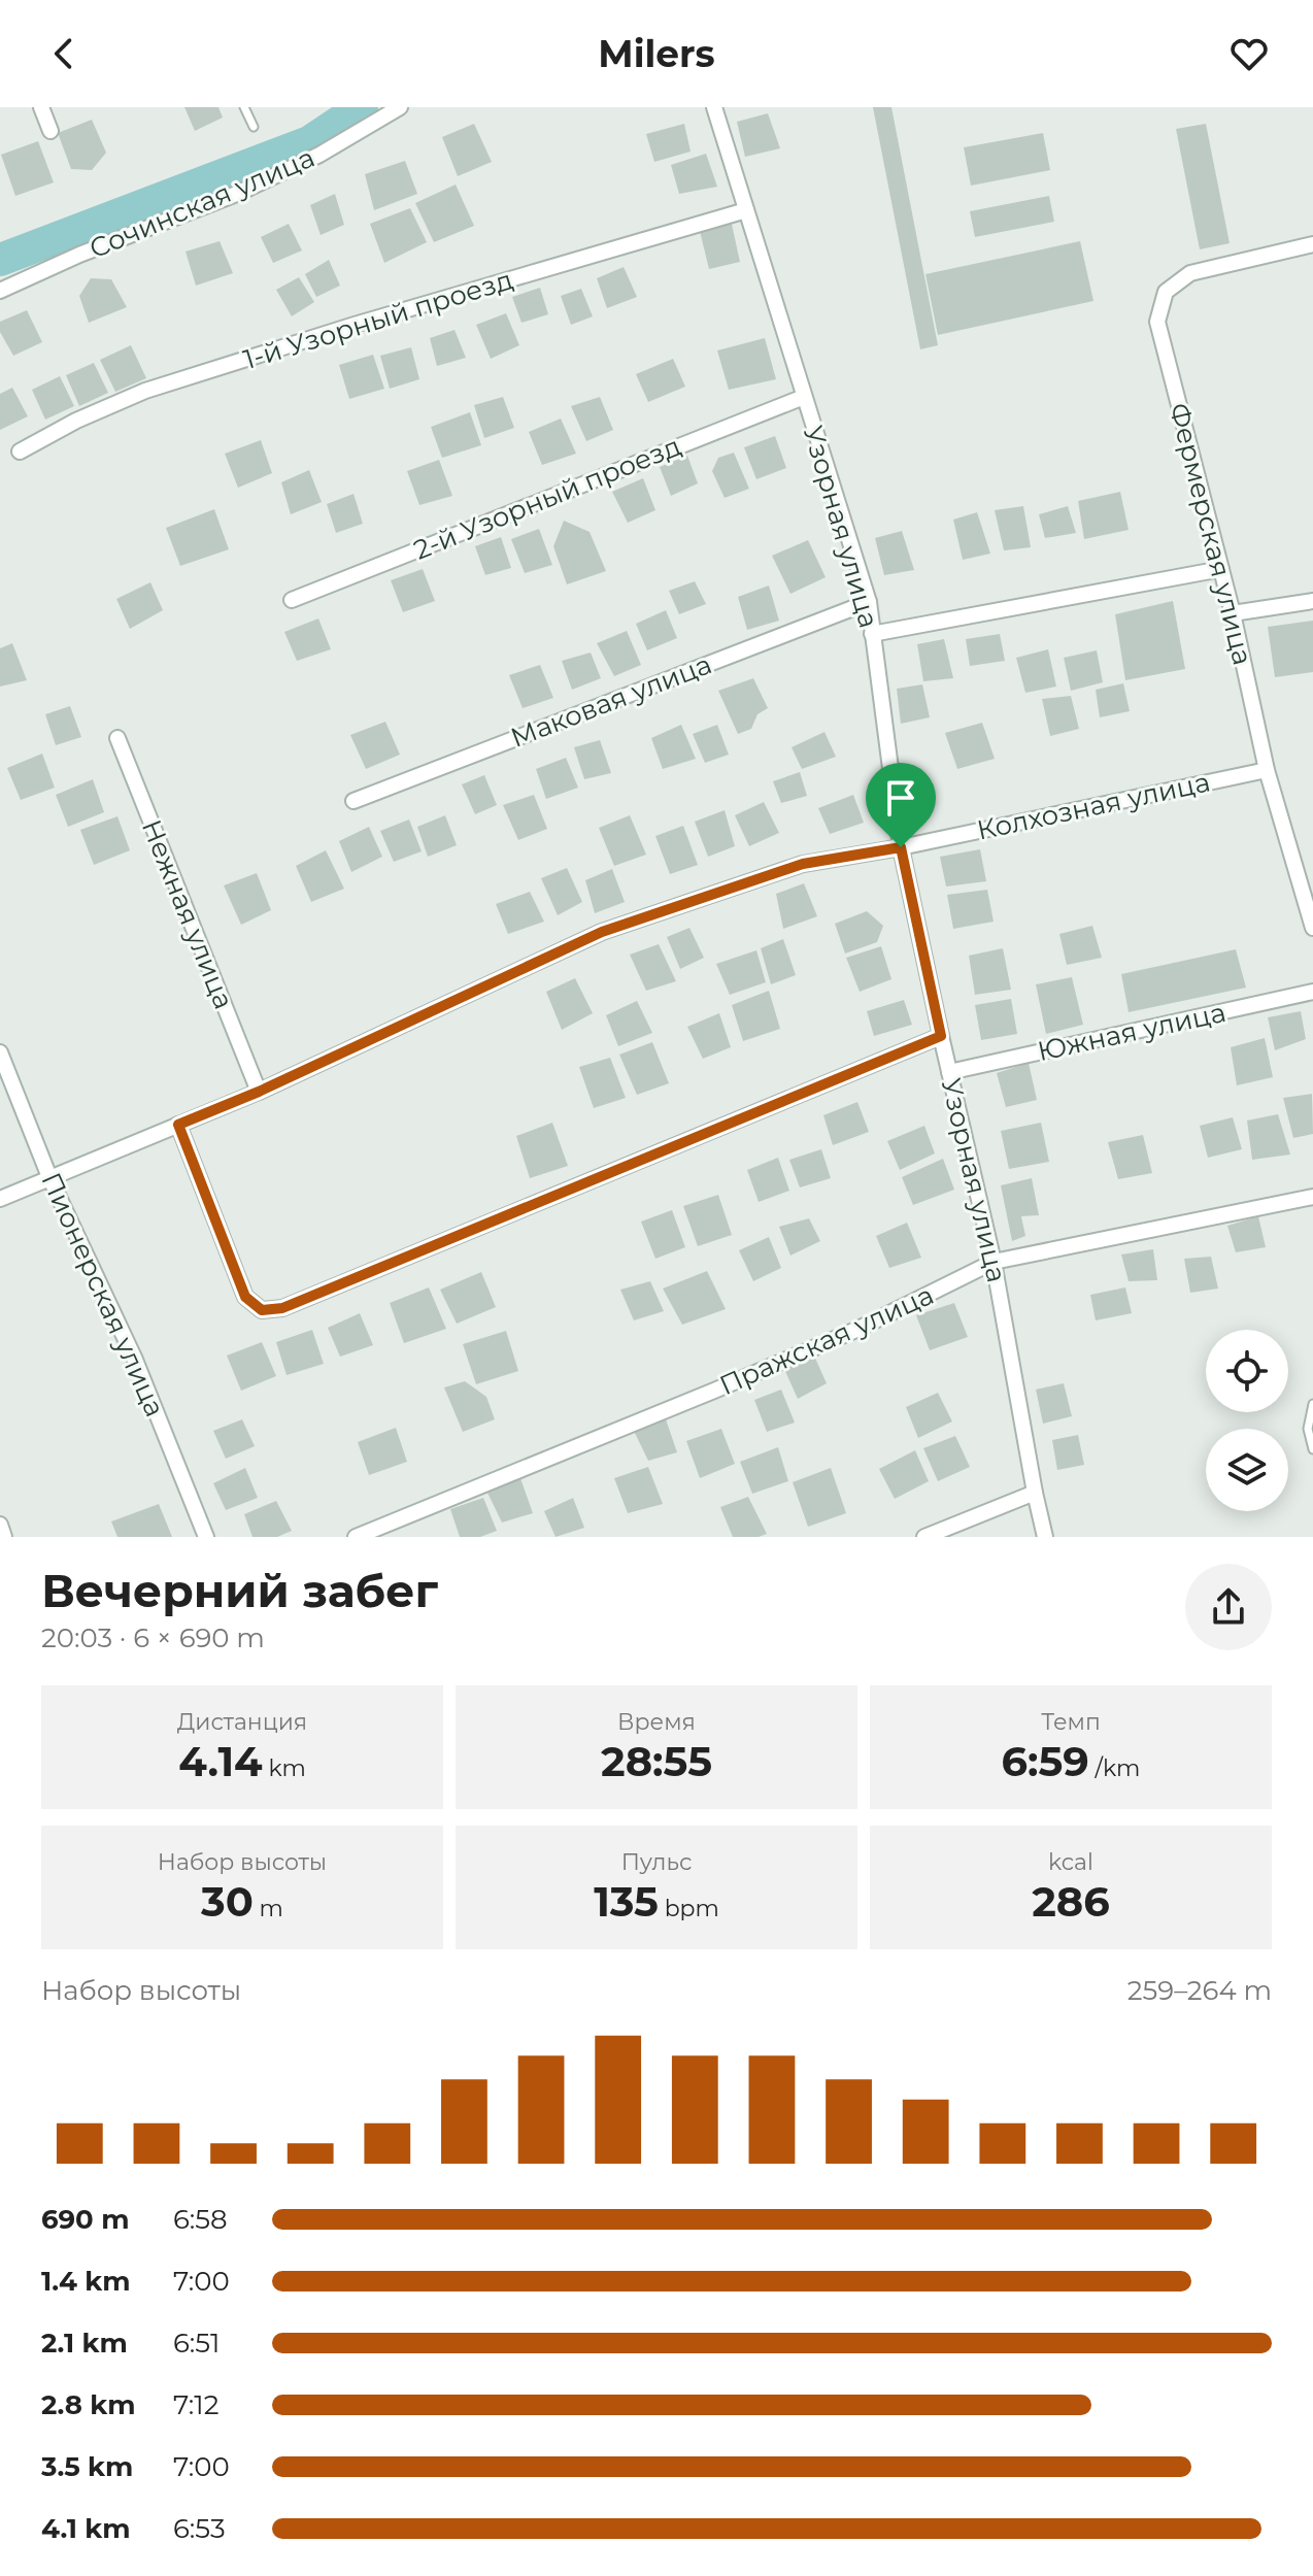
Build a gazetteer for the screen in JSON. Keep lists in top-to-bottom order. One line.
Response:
{"streets":{"street":["Сочинская улица","1-й Узорный проезд","2-й Узорный проезд","Узорная улица","Фермерская улица","Маковая улица","Колхозная улица","Нежная улица","Южная улица","Пионерская улица","Пражская улица"]},"crossings":[["1-й Узорный проезд","Узорная улица"],["2-й Узорный проезд","Узорная улица"],["Узорная улица","Маковая улица"],["Узорная улица","Колхозная улица"],["Узорная улица","Южная улица"],["Узорная улица","Пражская улица"],["Фермерская улица","Колхозная улица"],["Колхозная улица","Нежная улица"],["Колхозная улица","Пионерская улица"]],"page":{"header":"Milers","heading":["Вечерний забег","20:03 · 6 × 690 m"],"stats":[["Дистанция","4.14 km"],["Время","28:55"],["Темп","6:59 /km"],["Набор высоты","30 m"],["Пульс","135 bpm"],["kcal","286"]],"chart":["Набор высоты","259–264 m"],"list":[{"name":"690 m","note":"6:58"},{"name":"1.4 km","note":"7:00"},{"name":"2.1 km","note":"6:51"},{"name":"2.8 km","note":"7:12"},{"name":"3.5 km","note":"7:00"},{"name":"4.1 km","note":"6:53"}]}}
